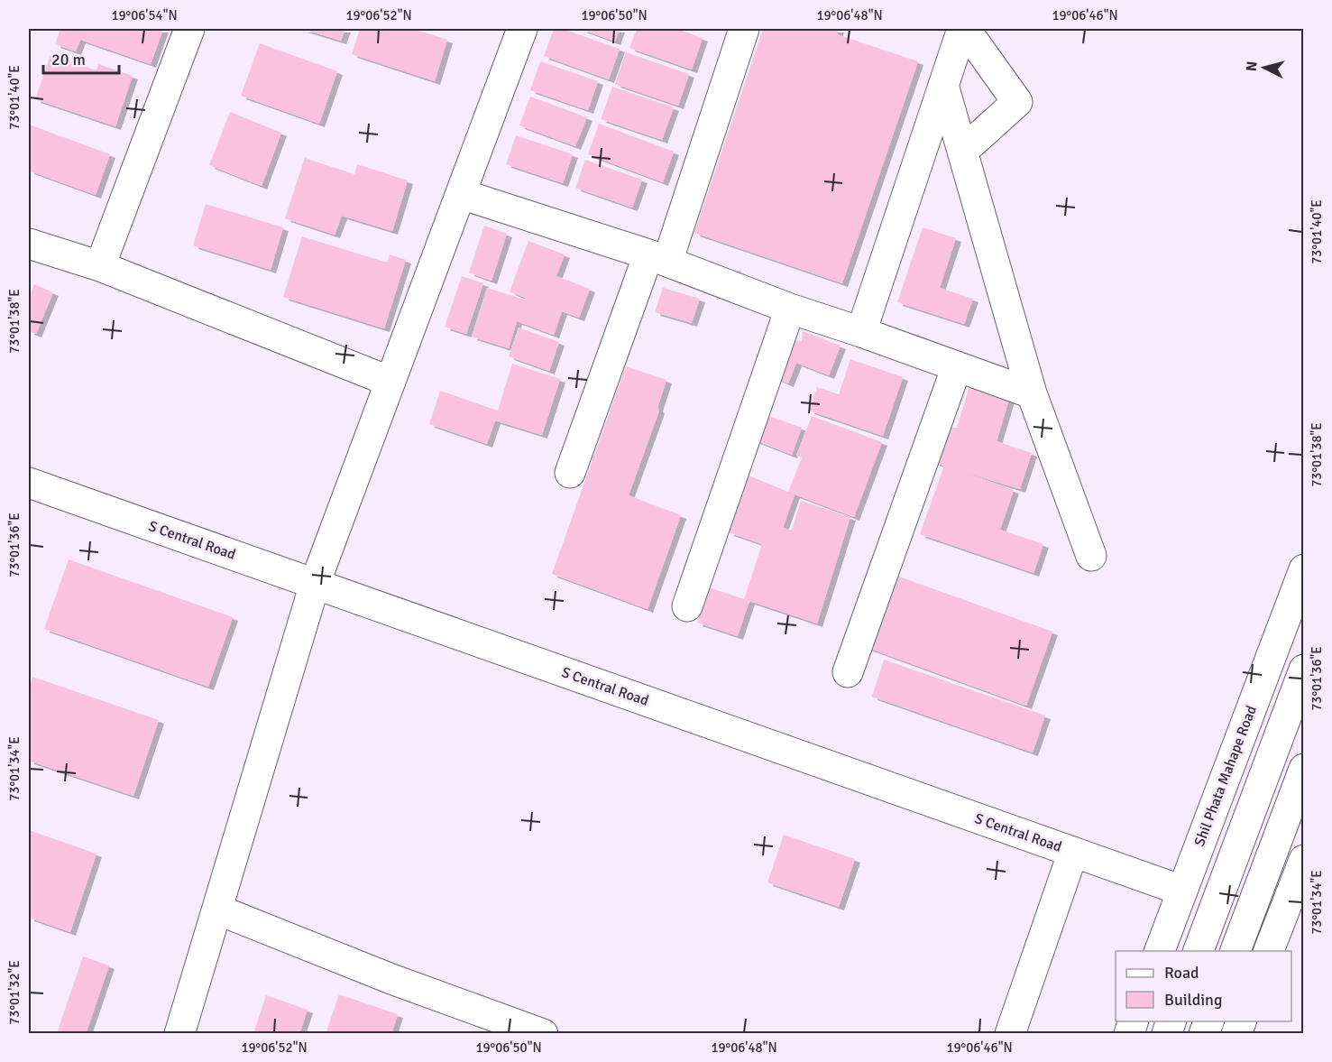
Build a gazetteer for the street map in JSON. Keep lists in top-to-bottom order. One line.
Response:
{"streets":{"street":["S Central Road","Shil Phata Mahape Road"]},"crossings":[["S Central Road","Shil Phata Mahape Road"]],"legend":["Road","Building"],"scale_bar":"20 m","north":"left","coordinates":["19°06'54\"N","19°06'52\"N","19°06'50\"N","19°06'48\"N","19°06'46\"N","73°01'40\"E","73°01'38\"E","73°01'36\"E","73°01'34\"E","73°01'32\"E"]}
